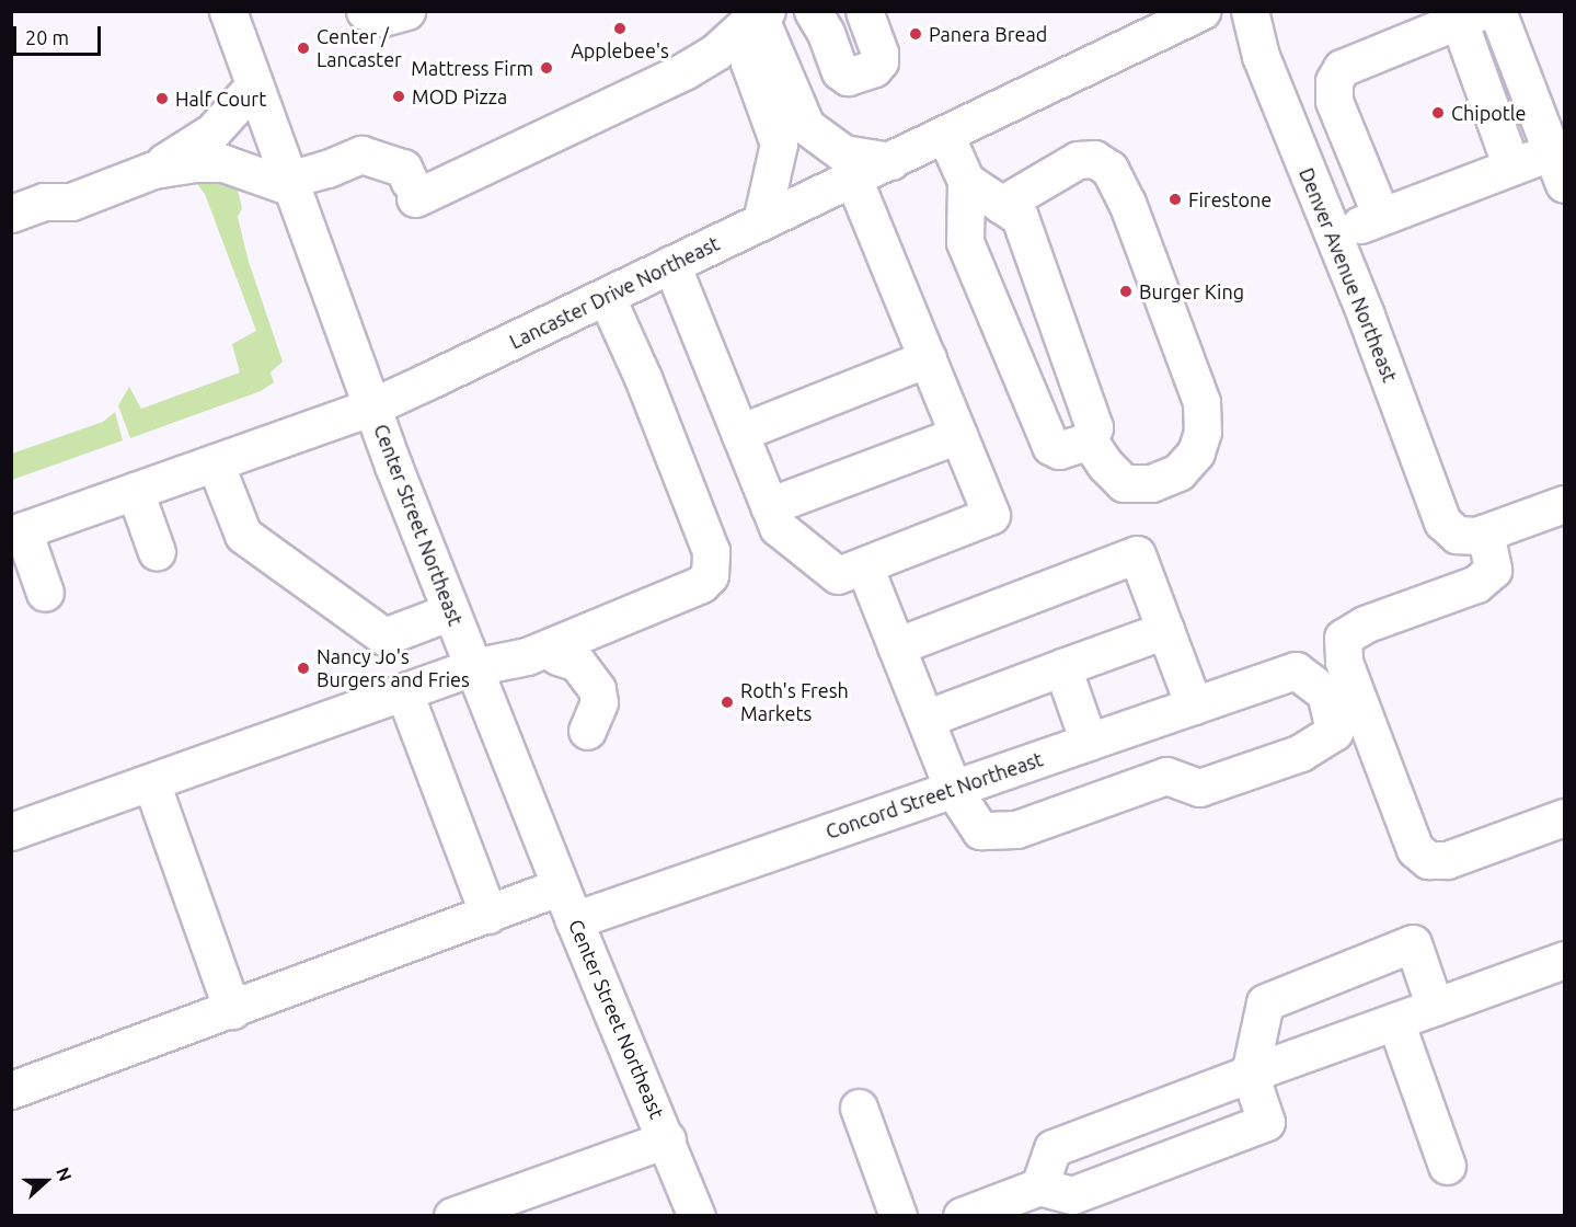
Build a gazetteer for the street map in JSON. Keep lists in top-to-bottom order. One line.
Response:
{"streets":{"main road":["Denver Avenue Northeast","Lancaster Drive Northeast","Center Street Northeast","Concord Street Northeast"]},"crossings":[["Lancaster Drive Northeast","Center Street Northeast"],["Center Street Northeast","Concord Street Northeast"]],"places":["Applebee's","Panera Bread","Center / Lancaster","Mattress Firm","MOD Pizza","Half Court","Chipotle","Firestone","Burger King","Nancy Jo's Burgers and Fries","Roth's Fresh Markets"],"scale_bar":"20 m","north":"right"}
